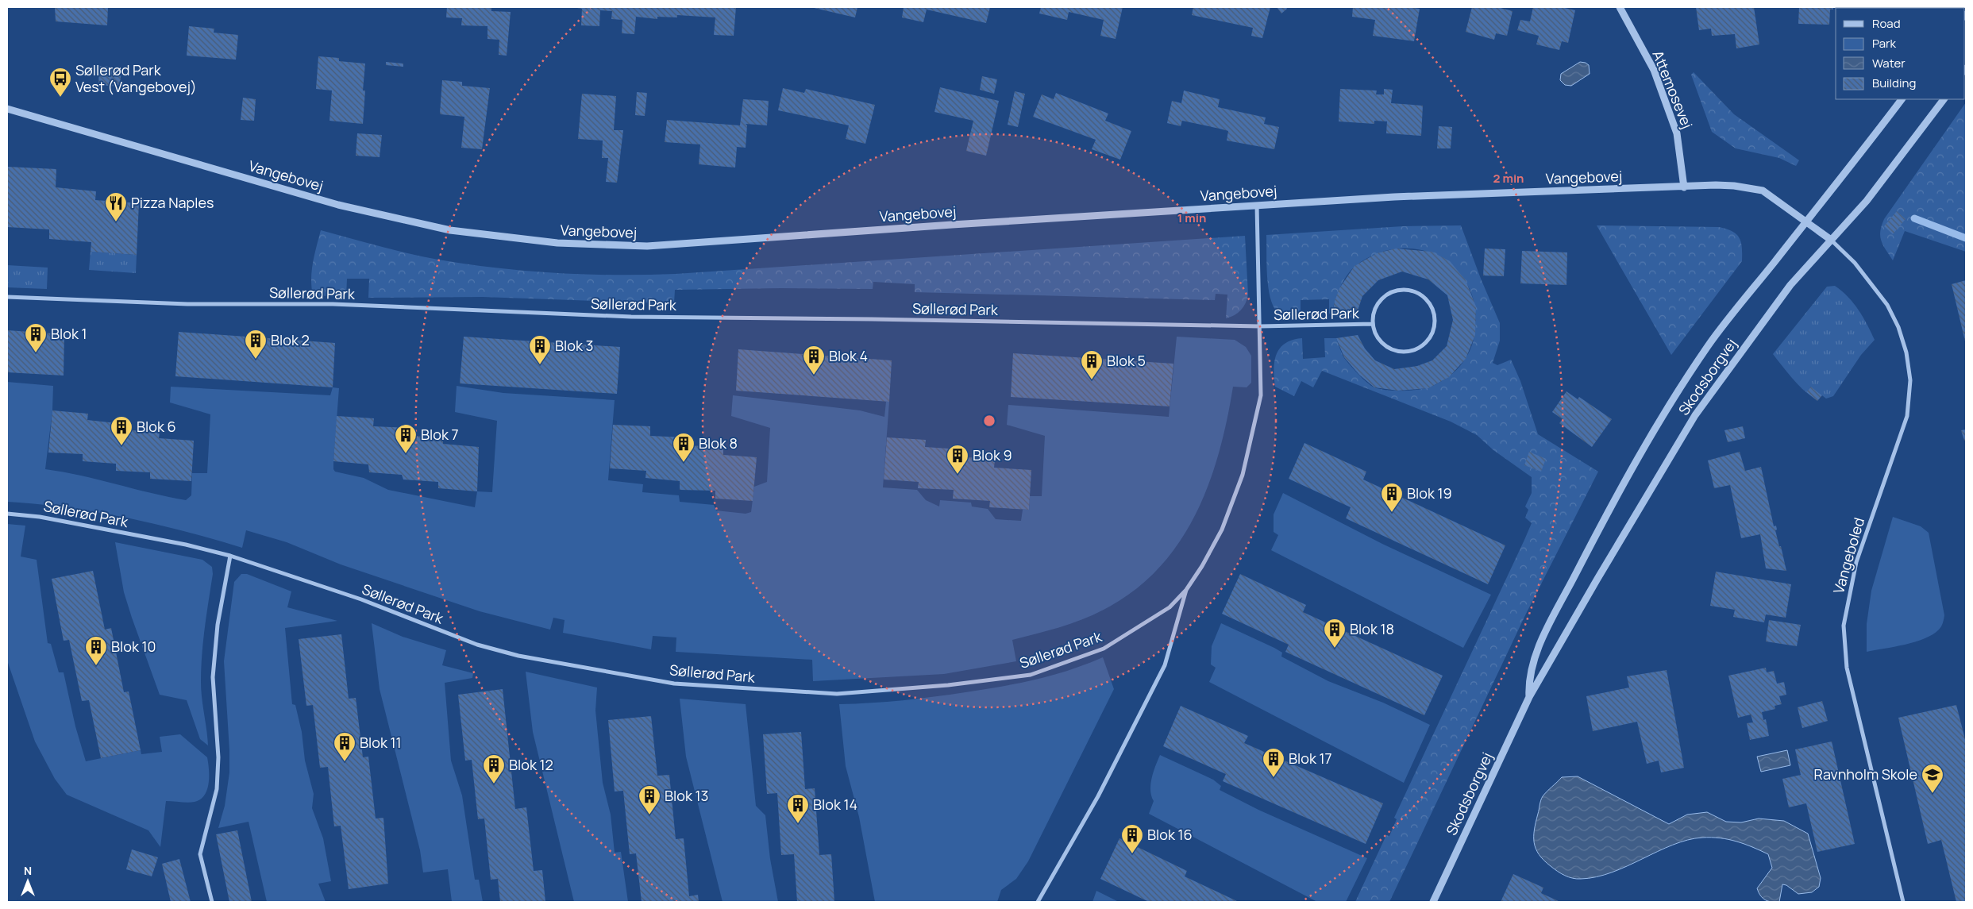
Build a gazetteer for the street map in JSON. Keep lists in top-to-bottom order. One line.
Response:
{"streets":{"street":["Attemosevej","Vangebovej","Søllerød Park","Skodsborgvej","Vangeboled"]},"crossings":[["Attemosevej","Vangebovej"],["Vangebovej","Søllerød Park"],["Vangebovej","Skodsborgvej"],["Vangebovej","Vangeboled"],["Skodsborgvej","Vangeboled"]],"places":{"bus stop":["Søllerød Park Vest (Vangebovej)"],"restaurant":["Pizza Naples"],"building":["Blok 1","Blok 2","Blok 3","Blok 4","Blok 5","Blok 6","Blok 7","Blok 8","Blok 9","Blok 19","Blok 18","Blok 10","Blok 11","Blok 17","Blok 12","Blok 13","Blok 14","Blok 16"],"school or university":["Ravnholm Skole"]},"legend":["Road","Park","Water","Building"],"north":"top","rings":["2 min","1 min"]}
